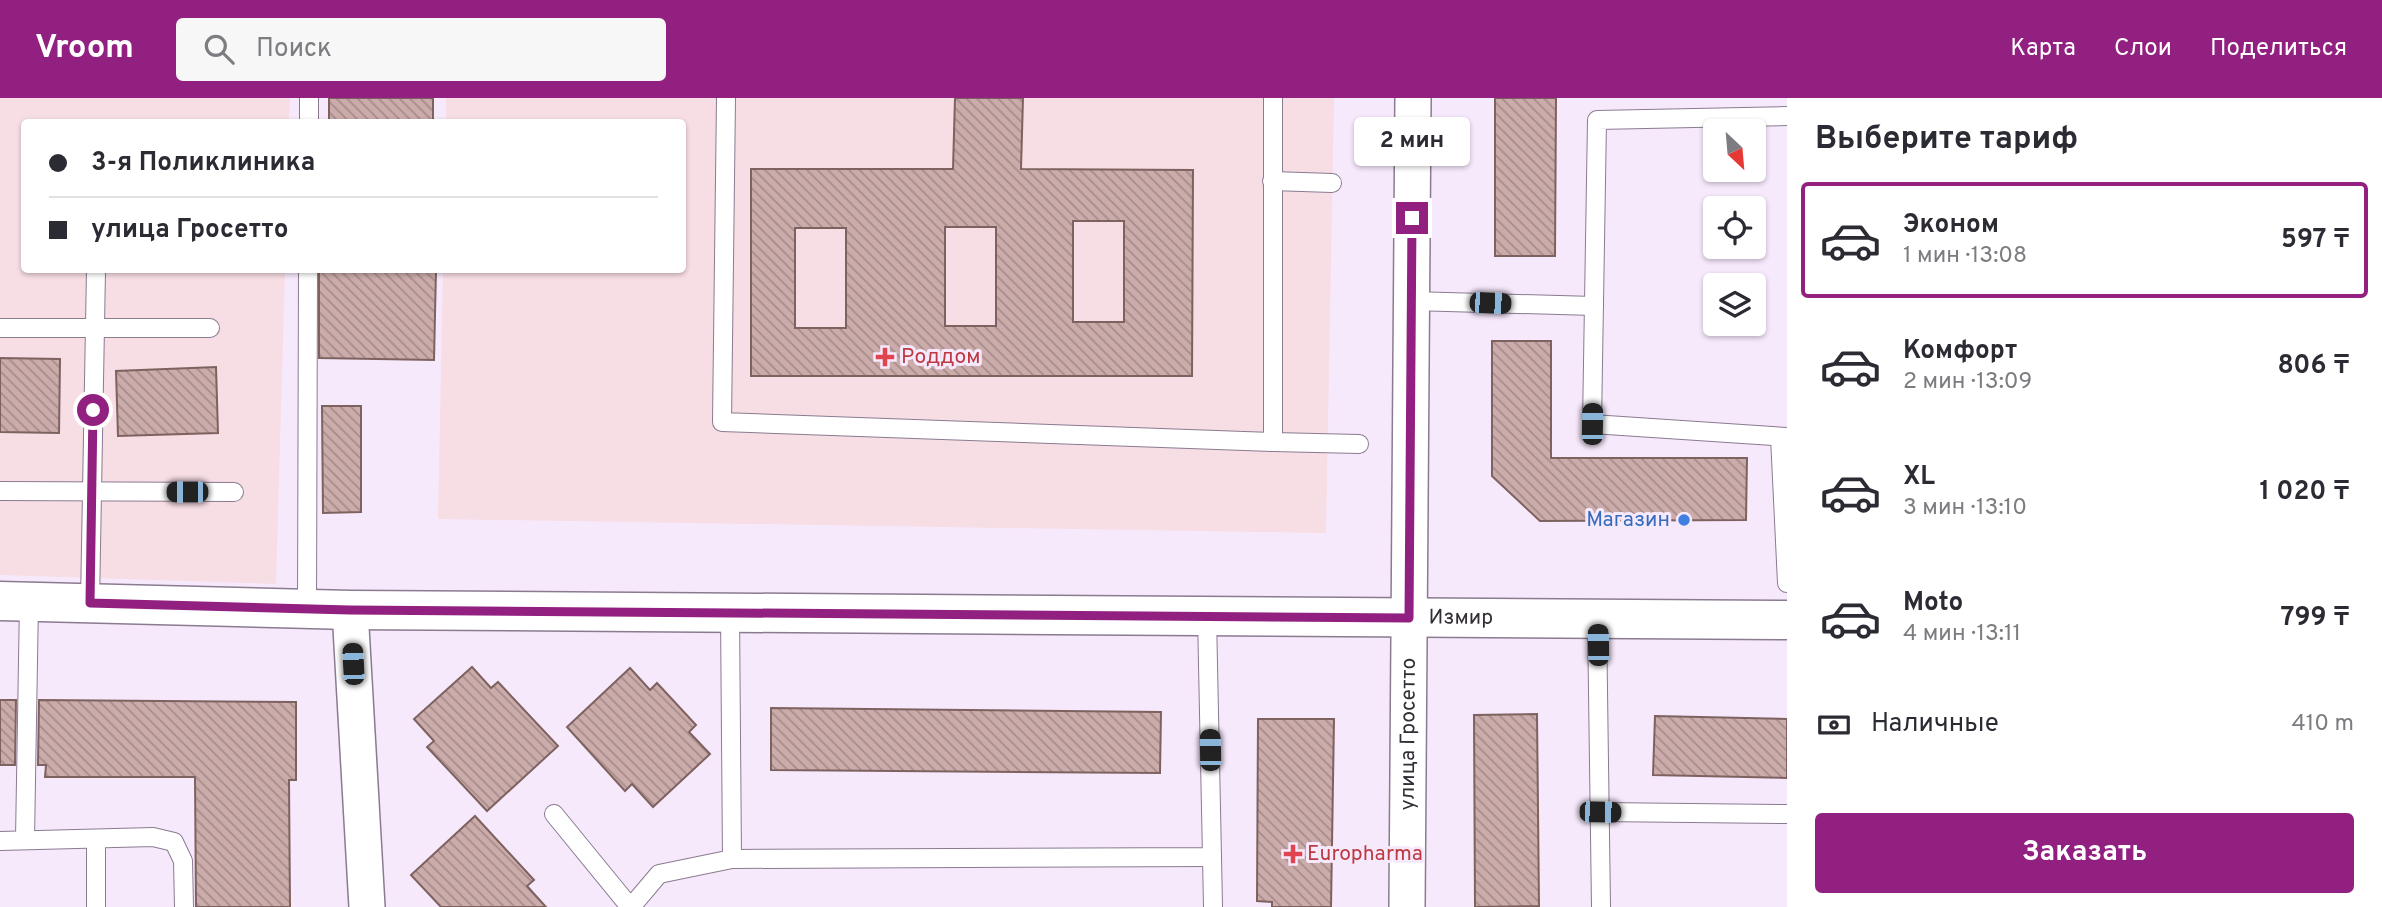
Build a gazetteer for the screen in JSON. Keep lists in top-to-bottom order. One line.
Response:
{"streets":{"street":["Измир","улица Гросетто"]},"crossings":[["Измир","улица Гросетто"]],"places":{"health":["Роддом","Europharma"],"other":["Магазин"]},"north":"bottom right","page":{"header":"Vroom","search":"Поиск","nav":["Карта","Слои","Поделиться"],"heading":"Выберите тариф","bubble":"2 мин","banner":["3-я Поликлиника","улица Гросетто"],"list":[{"name":"Эконом","note":"1 мин · 13:08","value":"597 ₸"},{"name":"Комфорт","note":"2 мин · 13:09","value":"806 ₸"},{"name":"XL","note":"3 мин · 13:10","value":"1 020 ₸"},{"name":"Moto","note":"4 мин · 13:11","value":"799 ₸"}],"pay":["Наличные","410 m"],"buttons":"Заказать"}}
